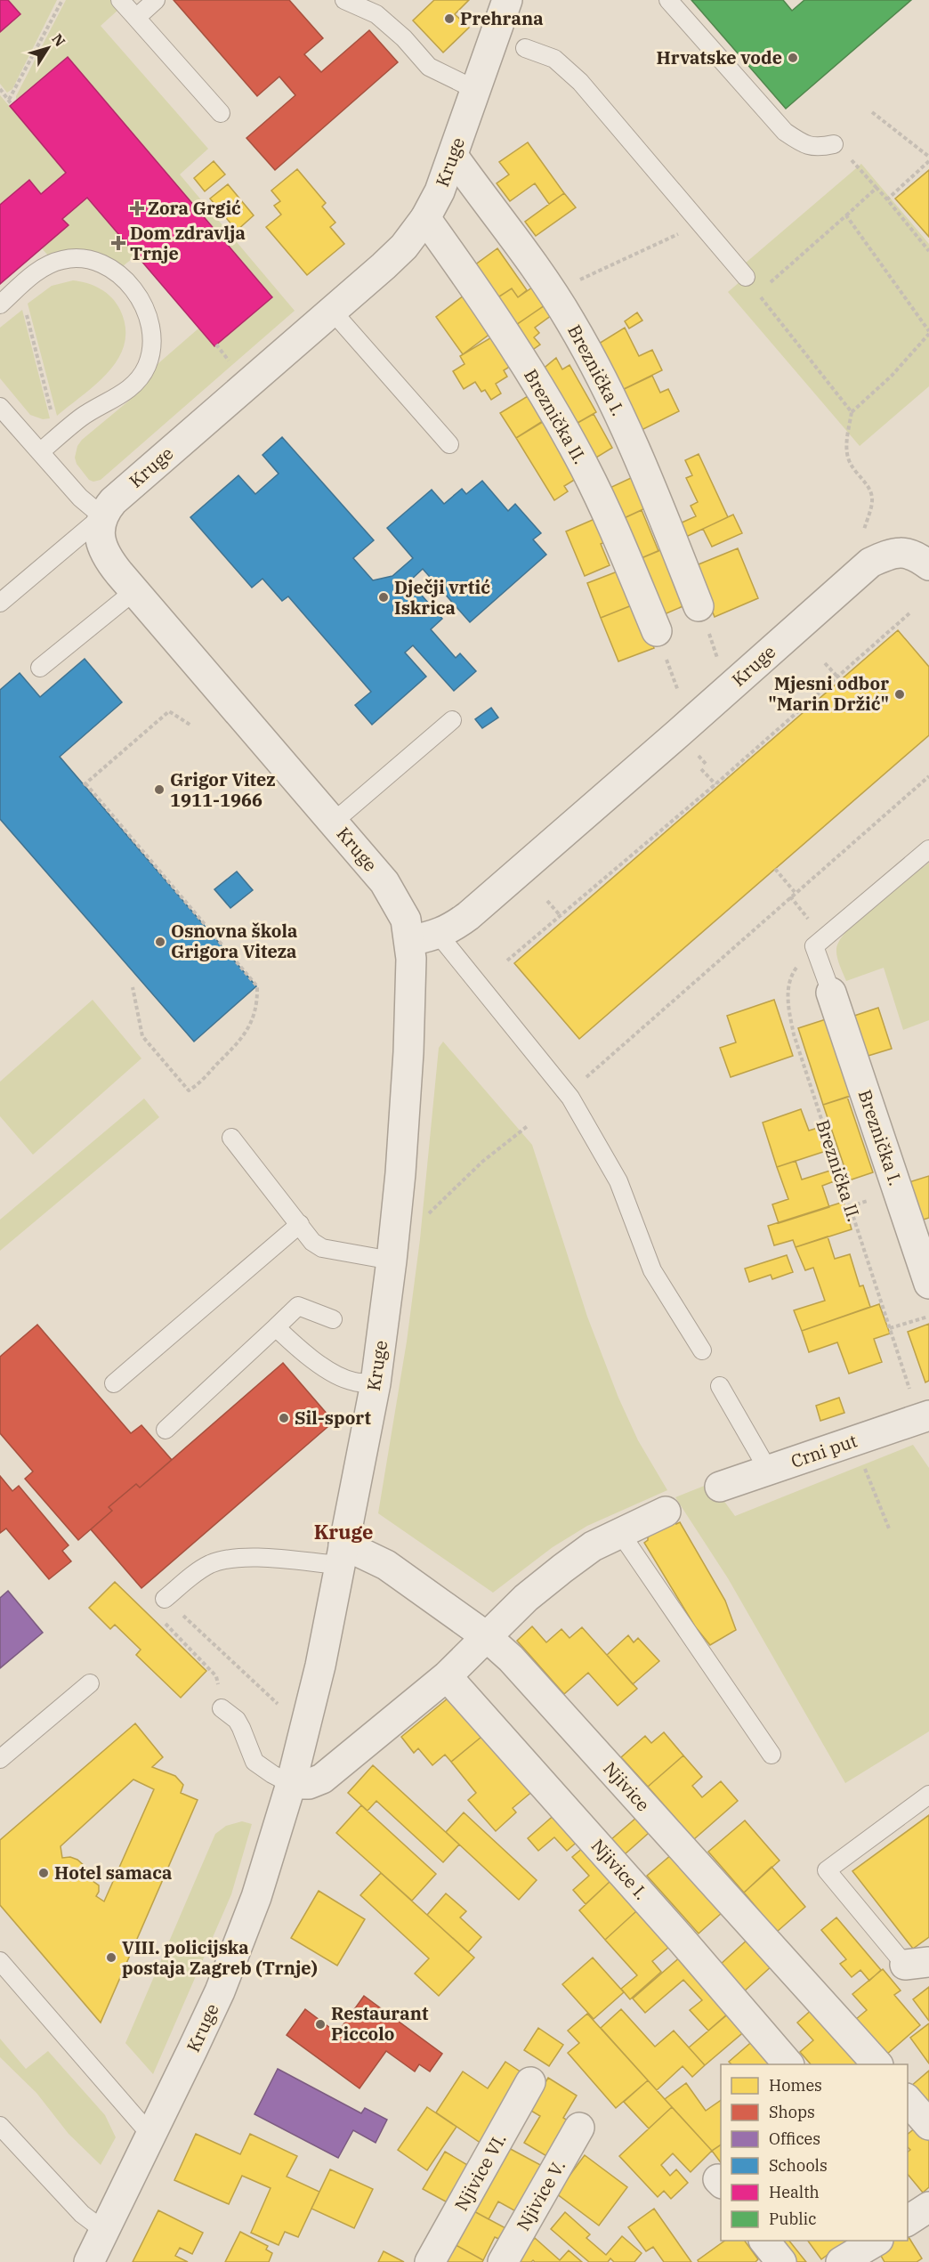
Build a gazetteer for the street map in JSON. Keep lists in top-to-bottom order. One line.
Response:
{"streets":{"street":["Kruge","Breznička I.","Breznička II.","Crni put","Njivice","Njivice I.","Njivice VI.","Njivice V."]},"crossings":[["Kruge","Breznička I."],["Kruge","Breznička II."],["Kruge","Njivice"]],"districts":["Kruge"],"places":{"other":["Prehrana","Hrvatske vode","Dječji vrtić Iskrica","Mjesni odbor \"Marin Držić\"","Grigor Vitez 1911-1966","Osnovna škola Grigora Viteza","Sil-sport","Hotel samaca","VIII. policijska postaja Zagreb (Trnje)","Restaurant Piccolo"],"health":["Zora Grgić","Dom zdravlja Trnje"]},"legend":["Homes","Shops","Offices","Schools","Health","Public"],"north":"top right"}
